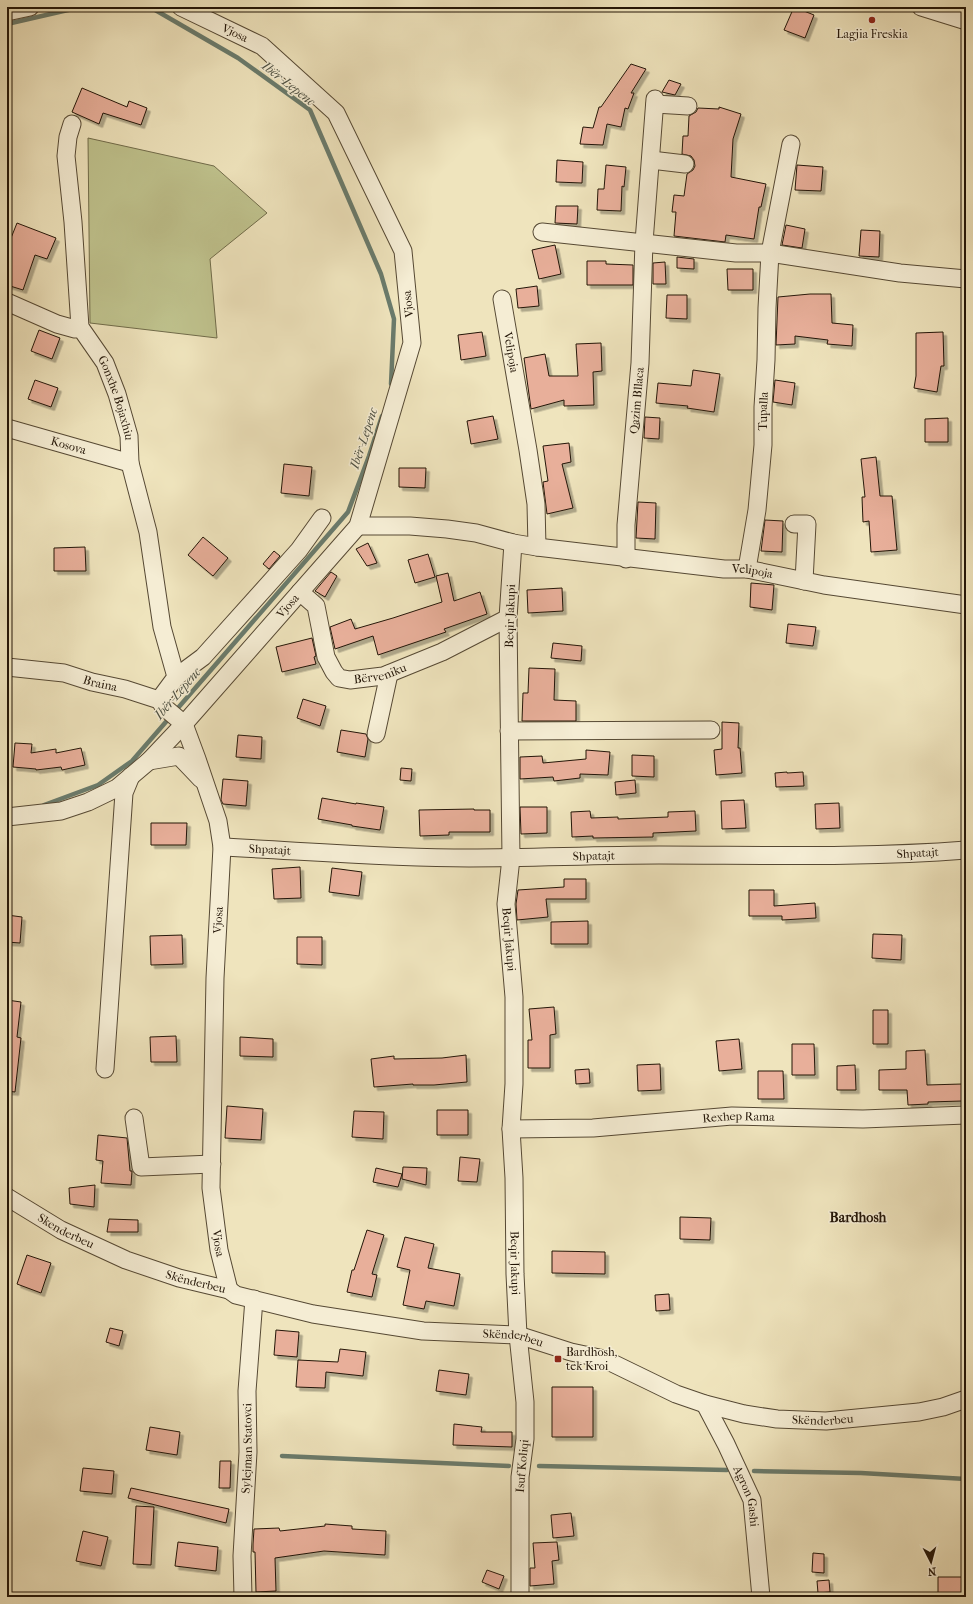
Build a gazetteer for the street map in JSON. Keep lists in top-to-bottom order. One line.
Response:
{"streets":{"street":["Vjosa","Velipoja","Gonxhe Bojaxhiu","Qazim Bllaca","Tupalla","Kosova","Beqir Jakupi","Bërveniku","Braina","Shpatajt","Rexhep Rama","Skenderbeu","Skënderbeu","Sylejman Statovci","Isuf Koliqi","Agron Gashi"]},"crossings":[["Vjosa","Velipoja"],["Vjosa","Bërveniku"],["Vjosa","Braina"],["Vjosa","Shpatajt"],["Vjosa","Skënderbeu"],["Velipoja","Qazim Bllaca"],["Velipoja","Tupalla"],["Velipoja","Beqir Jakupi"],["Gonxhe Bojaxhiu","Kosova"],["Beqir Jakupi","Bërveniku"],["Beqir Jakupi","Shpatajt"],["Beqir Jakupi","Rexhep Rama"],["Beqir Jakupi","Skënderbeu"],["Beqir Jakupi","Isuf Koliqi"],["Skenderbeu","Skënderbeu"],["Skënderbeu","Sylejman Statovci"],["Skënderbeu","Isuf Koliqi"],["Skënderbeu","Agron Gashi"]],"districts":["Bardhosh"],"water":["Ibër-Lepenc"],"places":{"other":["Lagjia Freskia"],"transit":["Bardhosh, tek Kroi"]},"north":"bottom"}
